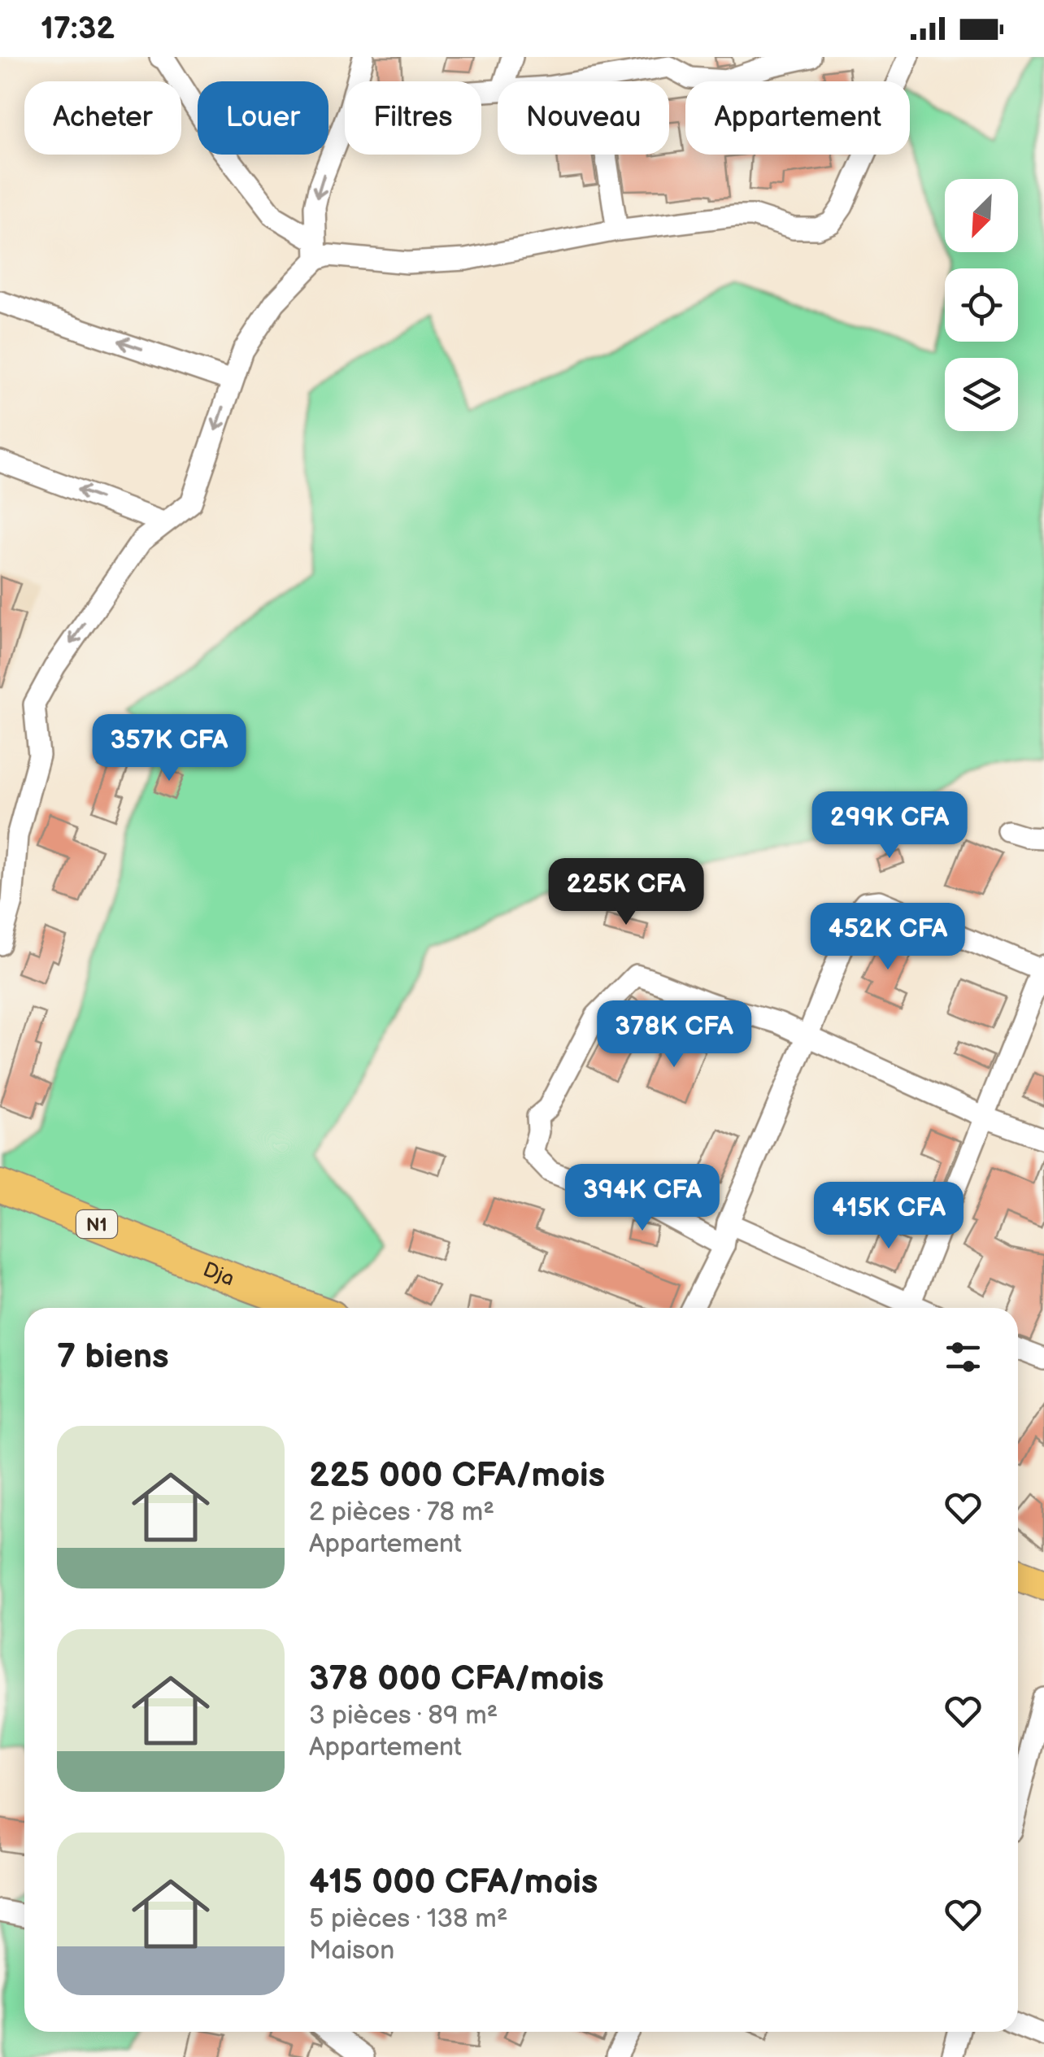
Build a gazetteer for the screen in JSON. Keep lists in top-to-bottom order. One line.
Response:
{"streets":{"highway":["N1","Dja"]},"north":"bottom left","page":{"status":"17:32","chip":["Acheter","Louer","Filtres","Nouveau","Appartement"],"price":["357K CFA","299K CFA","225K CFA","452K CFA","378K CFA","394K CFA","415K CFA"],"heading":"7 biens","list":[{"name":"225 000 CFA/mois","note":"2 pièces · 78 m² · Appartement"},{"name":"378 000 CFA/mois","note":"3 pièces · 89 m² · Appartement"},{"name":"415 000 CFA/mois","note":"5 pièces · 138 m² · Maison"}]}}
